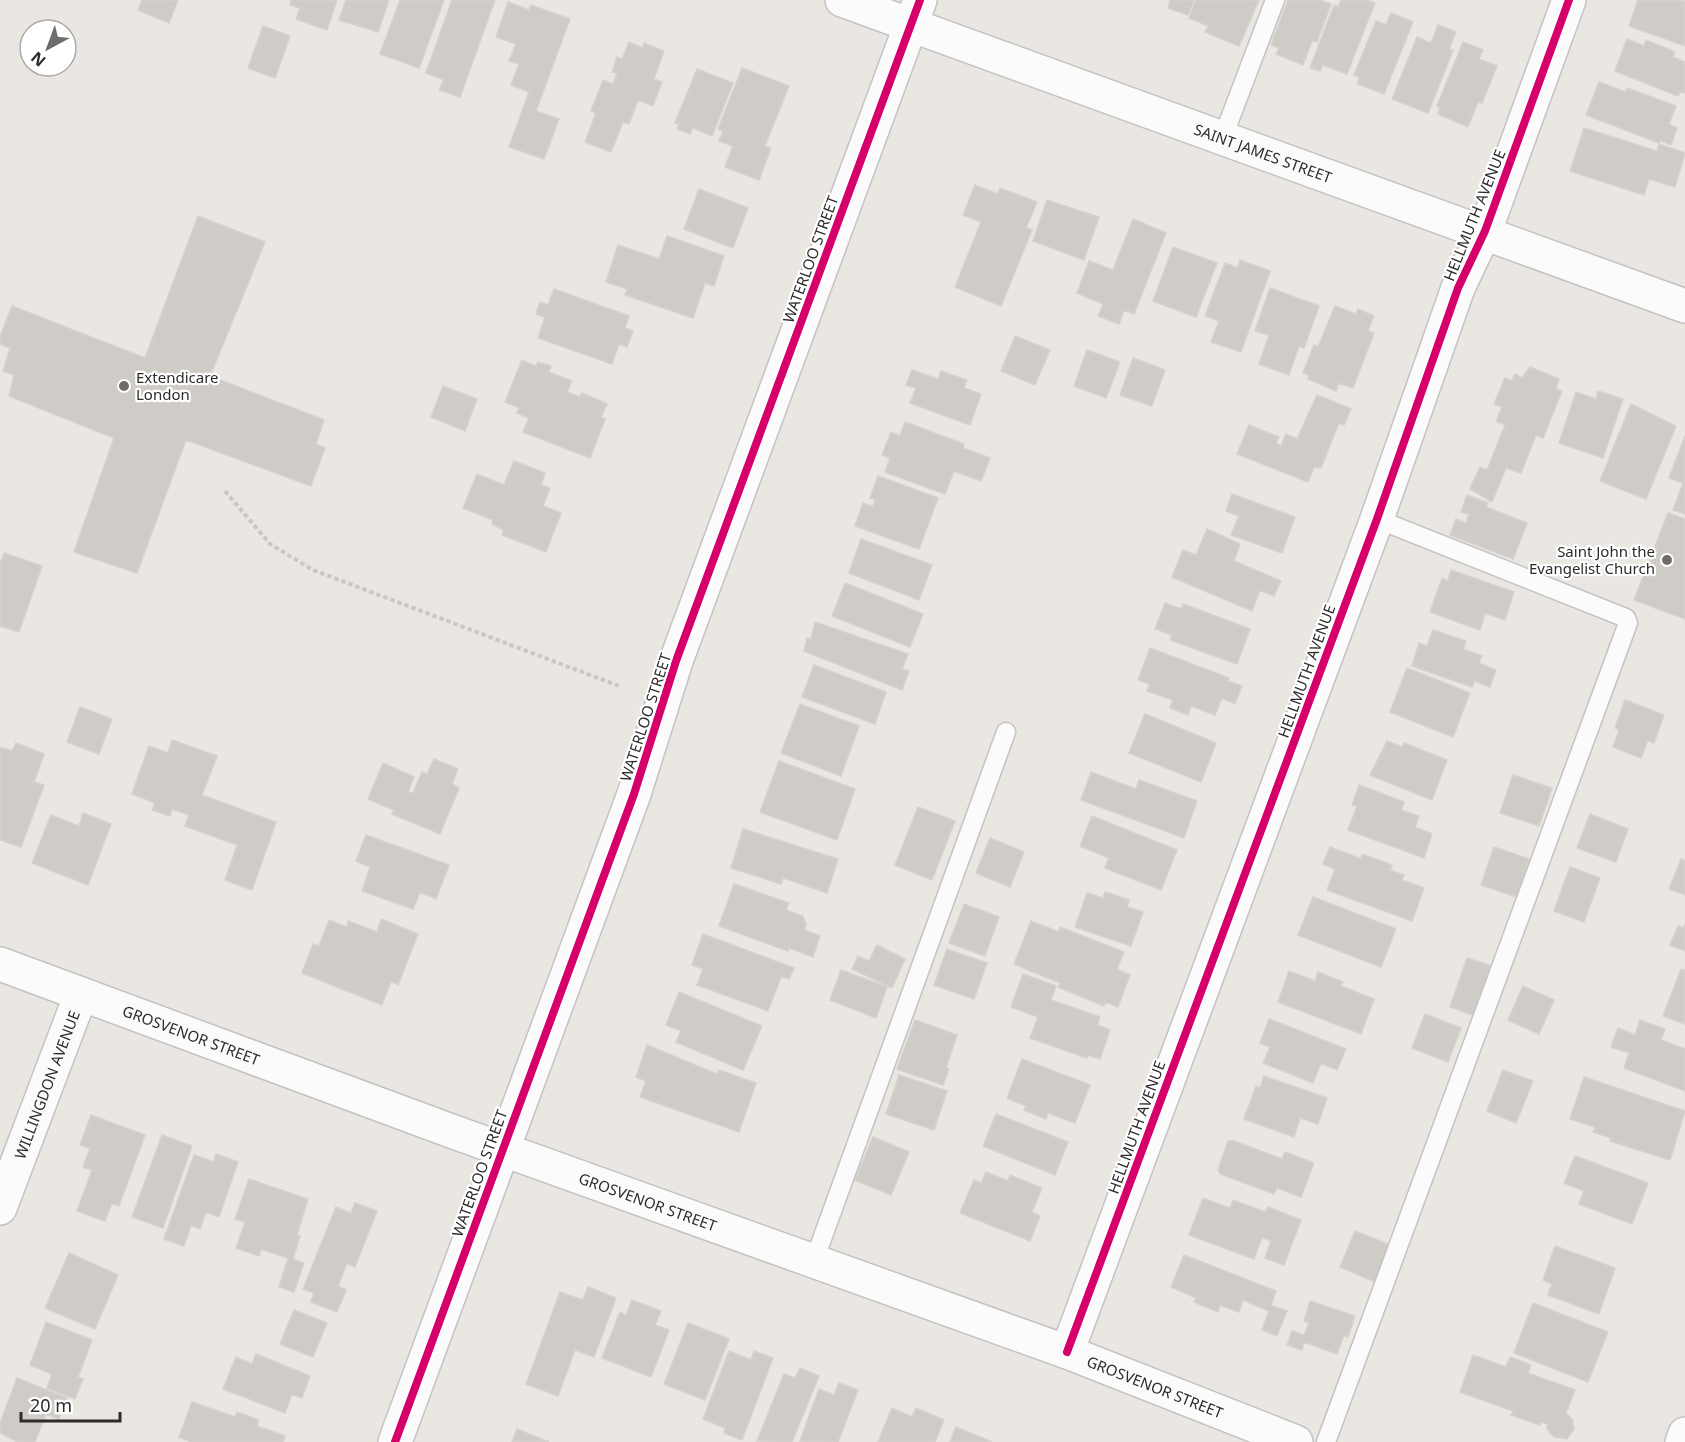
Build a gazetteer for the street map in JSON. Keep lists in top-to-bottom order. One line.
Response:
{"streets":{"street":["SAINT JAMES STREET","HELLMUTH AVENUE","WATERLOO STREET","GROSVENOR STREET","WILLINGDON AVENUE"]},"crossings":[["SAINT JAMES STREET","HELLMUTH AVENUE"],["SAINT JAMES STREET","WATERLOO STREET"],["HELLMUTH AVENUE","GROSVENOR STREET"],["WATERLOO STREET","GROSVENOR STREET"],["GROSVENOR STREET","WILLINGDON AVENUE"]],"places":["Extendicare London","Saint John the Evangelist Church"],"scale_bar":"20 m","north":"bottom left"}
